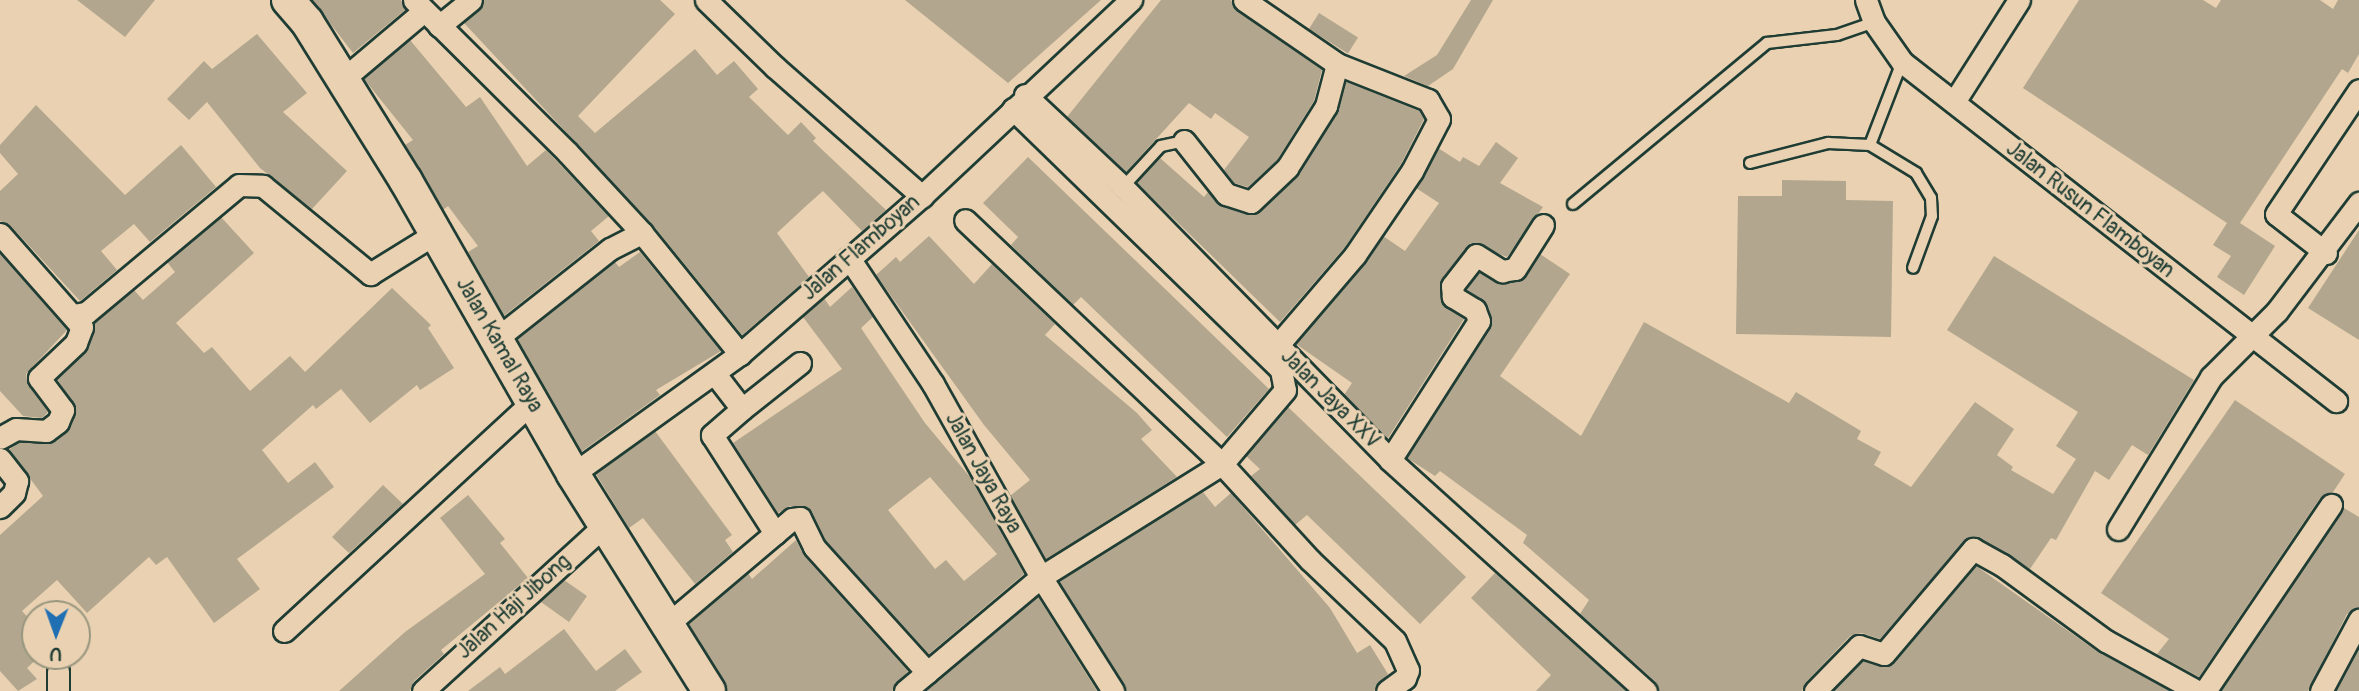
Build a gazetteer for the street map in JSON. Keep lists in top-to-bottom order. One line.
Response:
{"streets":{"main road":["Jalan Kamal Raya"],"street":["Jalan Rusun Flamboyan","Jalan Flamboyan","Jalan Jaya XXV","Jalan Jaya Raya","Jalan Haji Jibong"]},"crossings":[["Jalan Flamboyan","Jalan Kamal Raya"],["Jalan Flamboyan","Jalan Jaya XXV"],["Jalan Flamboyan","Jalan Jaya Raya"],["Jalan Kamal Raya","Jalan Haji Jibong"]],"north":"bottom"}
